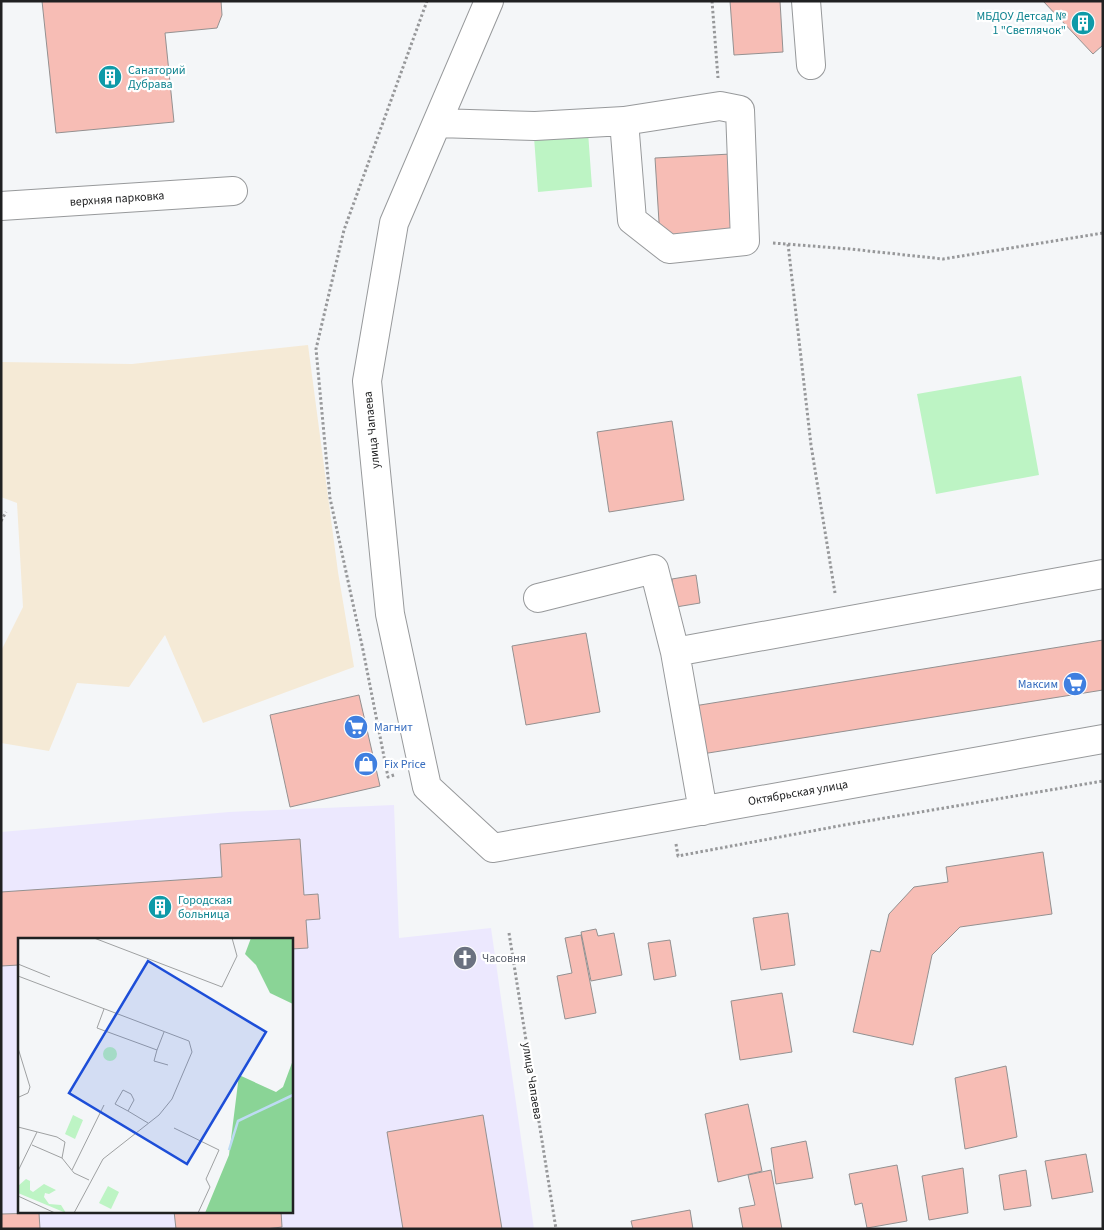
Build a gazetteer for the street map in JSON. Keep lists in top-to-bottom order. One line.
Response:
{"streets":{"street":["верхняя парковка","улица Чапаева","Октябрьская улица"]},"crossings":[["улица Чапаева","Октябрьская улица"]],"places":{"building":["МБДОУ Детсад № 1 \"Светлячок\"","Санаторий Дубрава","Городская больница"],"supermarket":["Максим","Магнит"],"shop":["Fix Price"],"church":["Часовня"]}}
